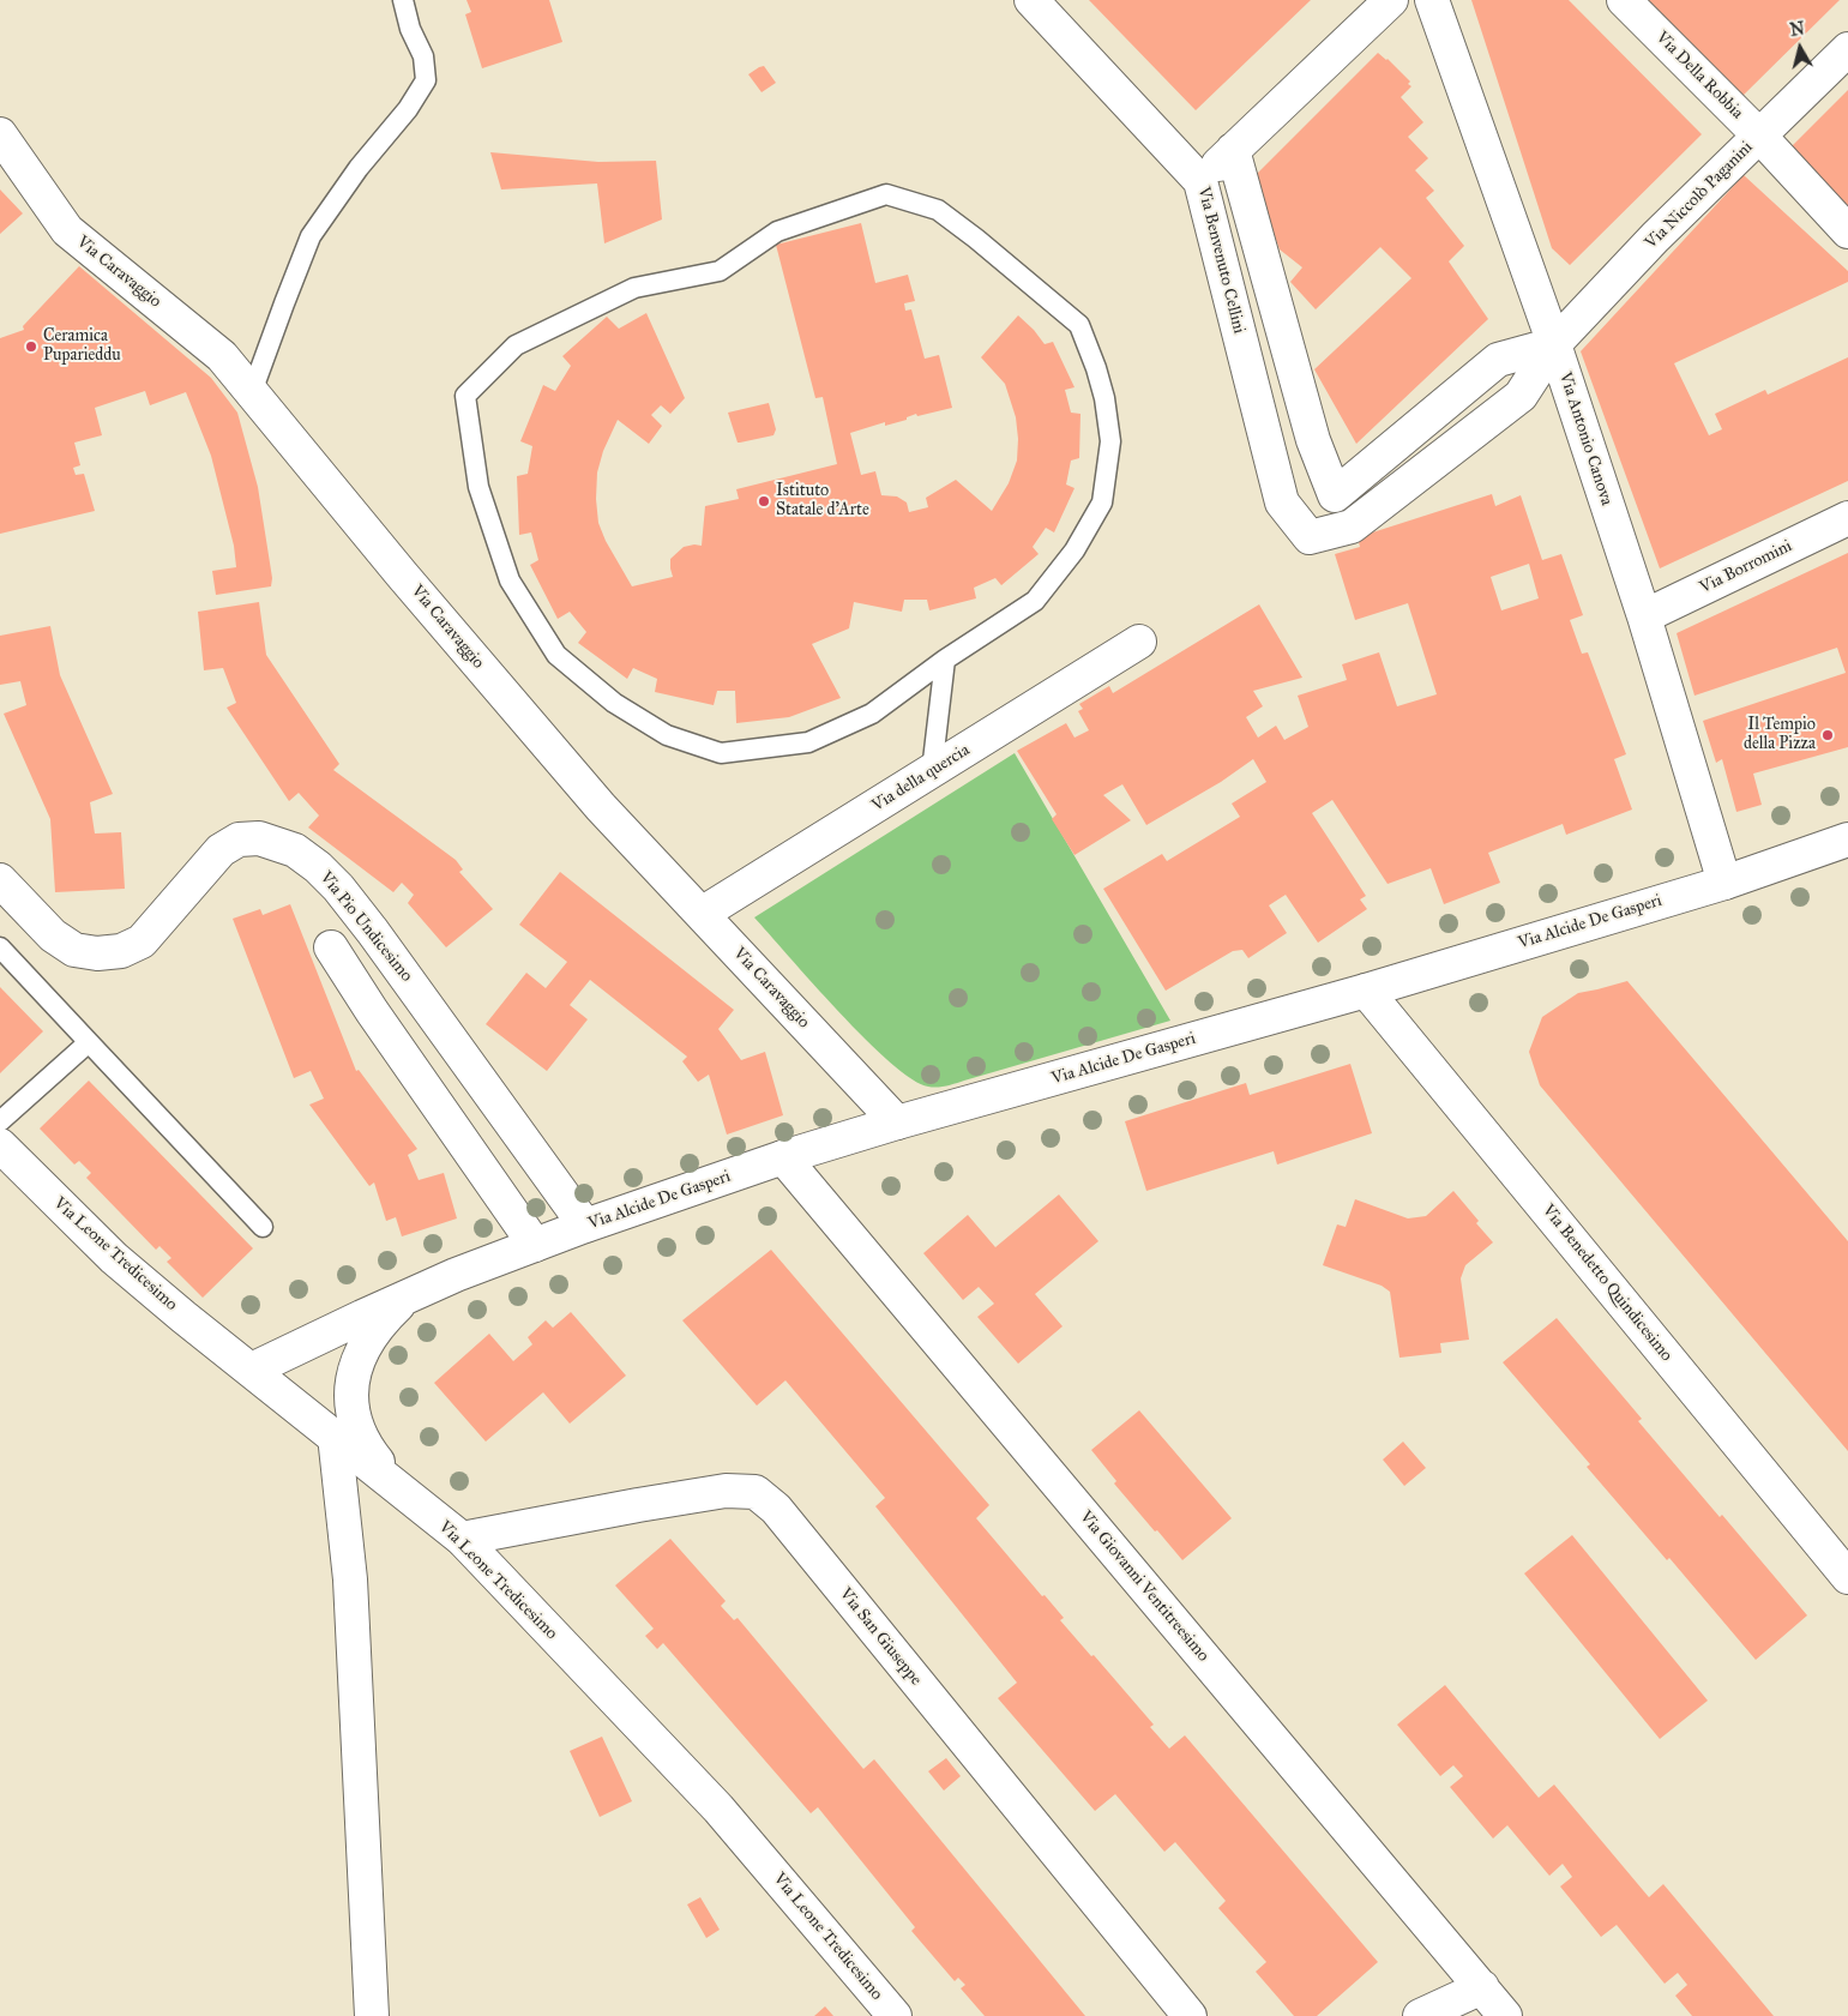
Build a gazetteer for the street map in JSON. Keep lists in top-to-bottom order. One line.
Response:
{"streets":{"street":["Via Della Robbia","Via Niccolò Paganini","Via Benvenuto Cellini","Via Caravaggio","Via Antonio Canova","Via Borromini","Via della quercia","Via Alcide De Gasperi","Via Pio Undicesimo","Via Leone Tredicesimo","Via Benedetto Quindicesimo","Via Giovanni Ventitreesimo","Via San Giuseppe"]},"crossings":[["Via Della Robbia","Via Niccolò Paganini"],["Via Niccolò Paganini","Via Benvenuto Cellini"],["Via Niccolò Paganini","Via Antonio Canova"],["Via Caravaggio","Via della quercia"],["Via Caravaggio","Via Alcide De Gasperi"],["Via Antonio Canova","Via Borromini"],["Via Antonio Canova","Via Alcide De Gasperi"],["Via Alcide De Gasperi","Via Pio Undicesimo"],["Via Alcide De Gasperi","Via Leone Tredicesimo"],["Via Alcide De Gasperi","Via Benedetto Quindicesimo"],["Via Alcide De Gasperi","Via Giovanni Ventitreesimo"],["Via Leone Tredicesimo","Via San Giuseppe"]],"places":["Ceramica Puparieddu","Istituto Statale d'Arte","Il Tempio della Pizza"],"north":"top"}
